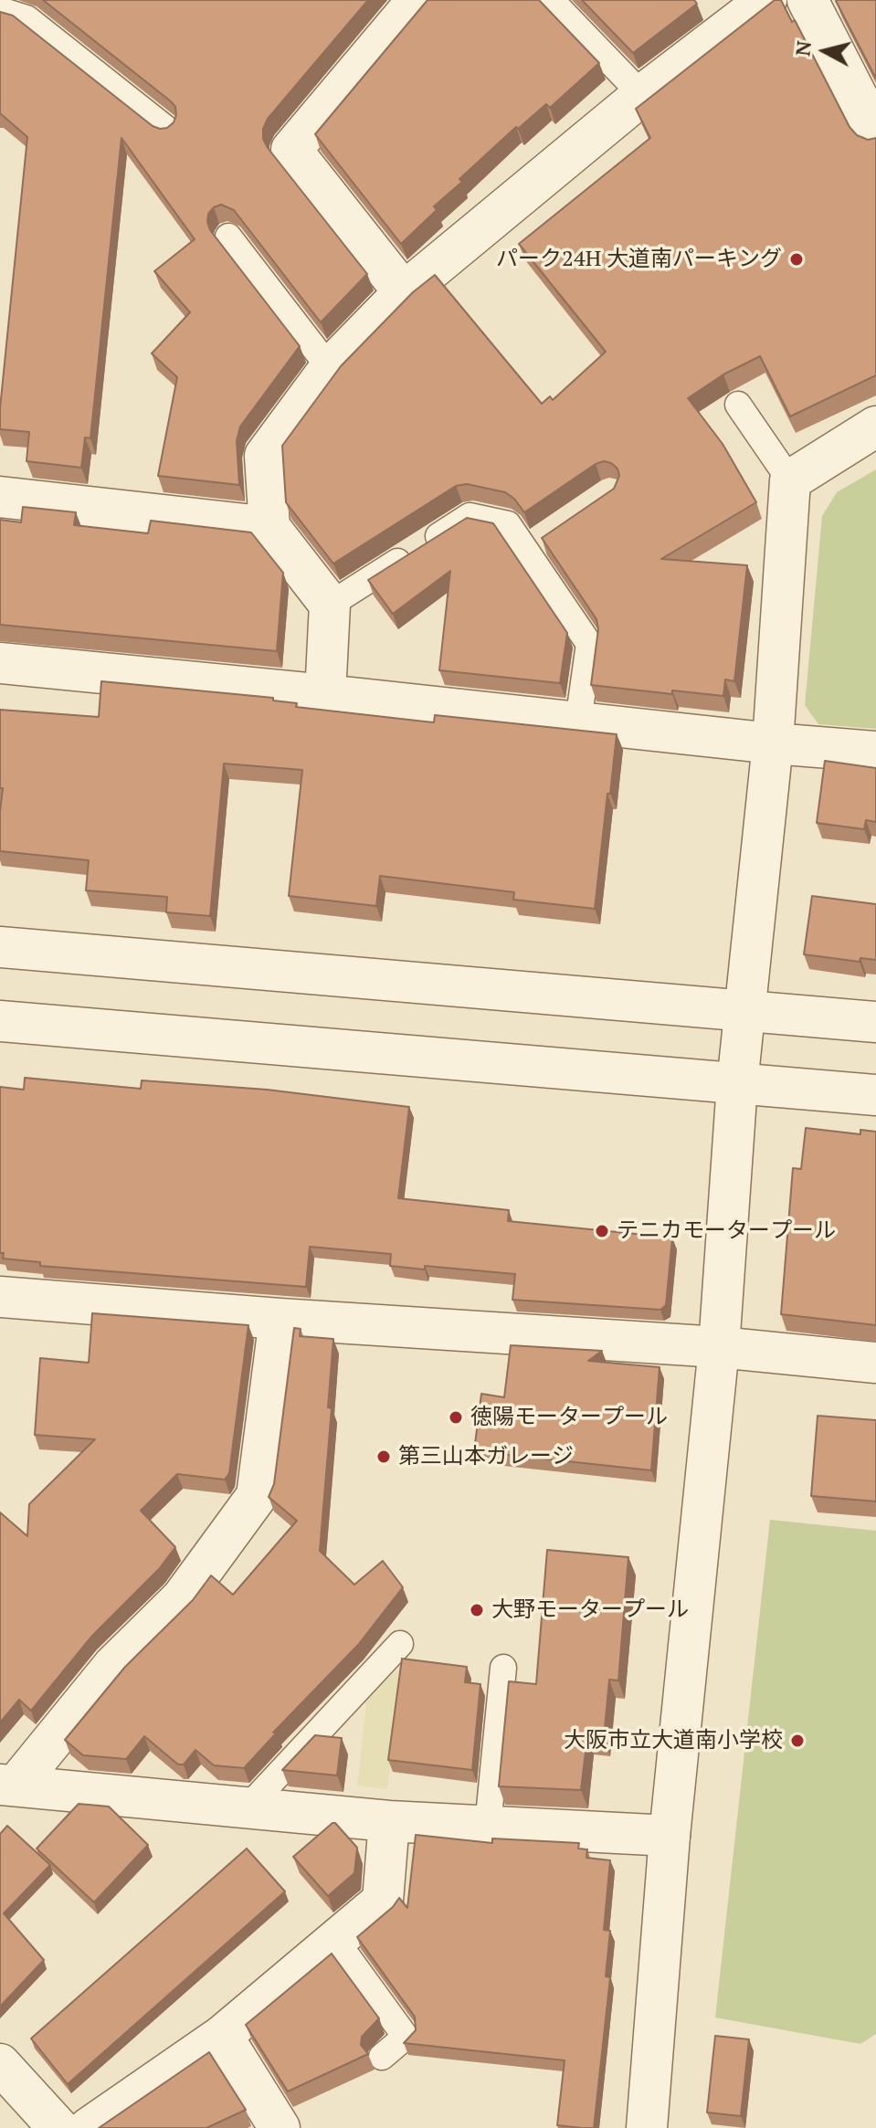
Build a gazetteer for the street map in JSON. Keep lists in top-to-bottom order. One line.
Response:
{"places":["パーク24H 大道南パーキング","テニカモータープール","徳陽モータープール","第三山本ガレージ","大野モータープール","大阪市立大道南小学校"],"north":"left"}
